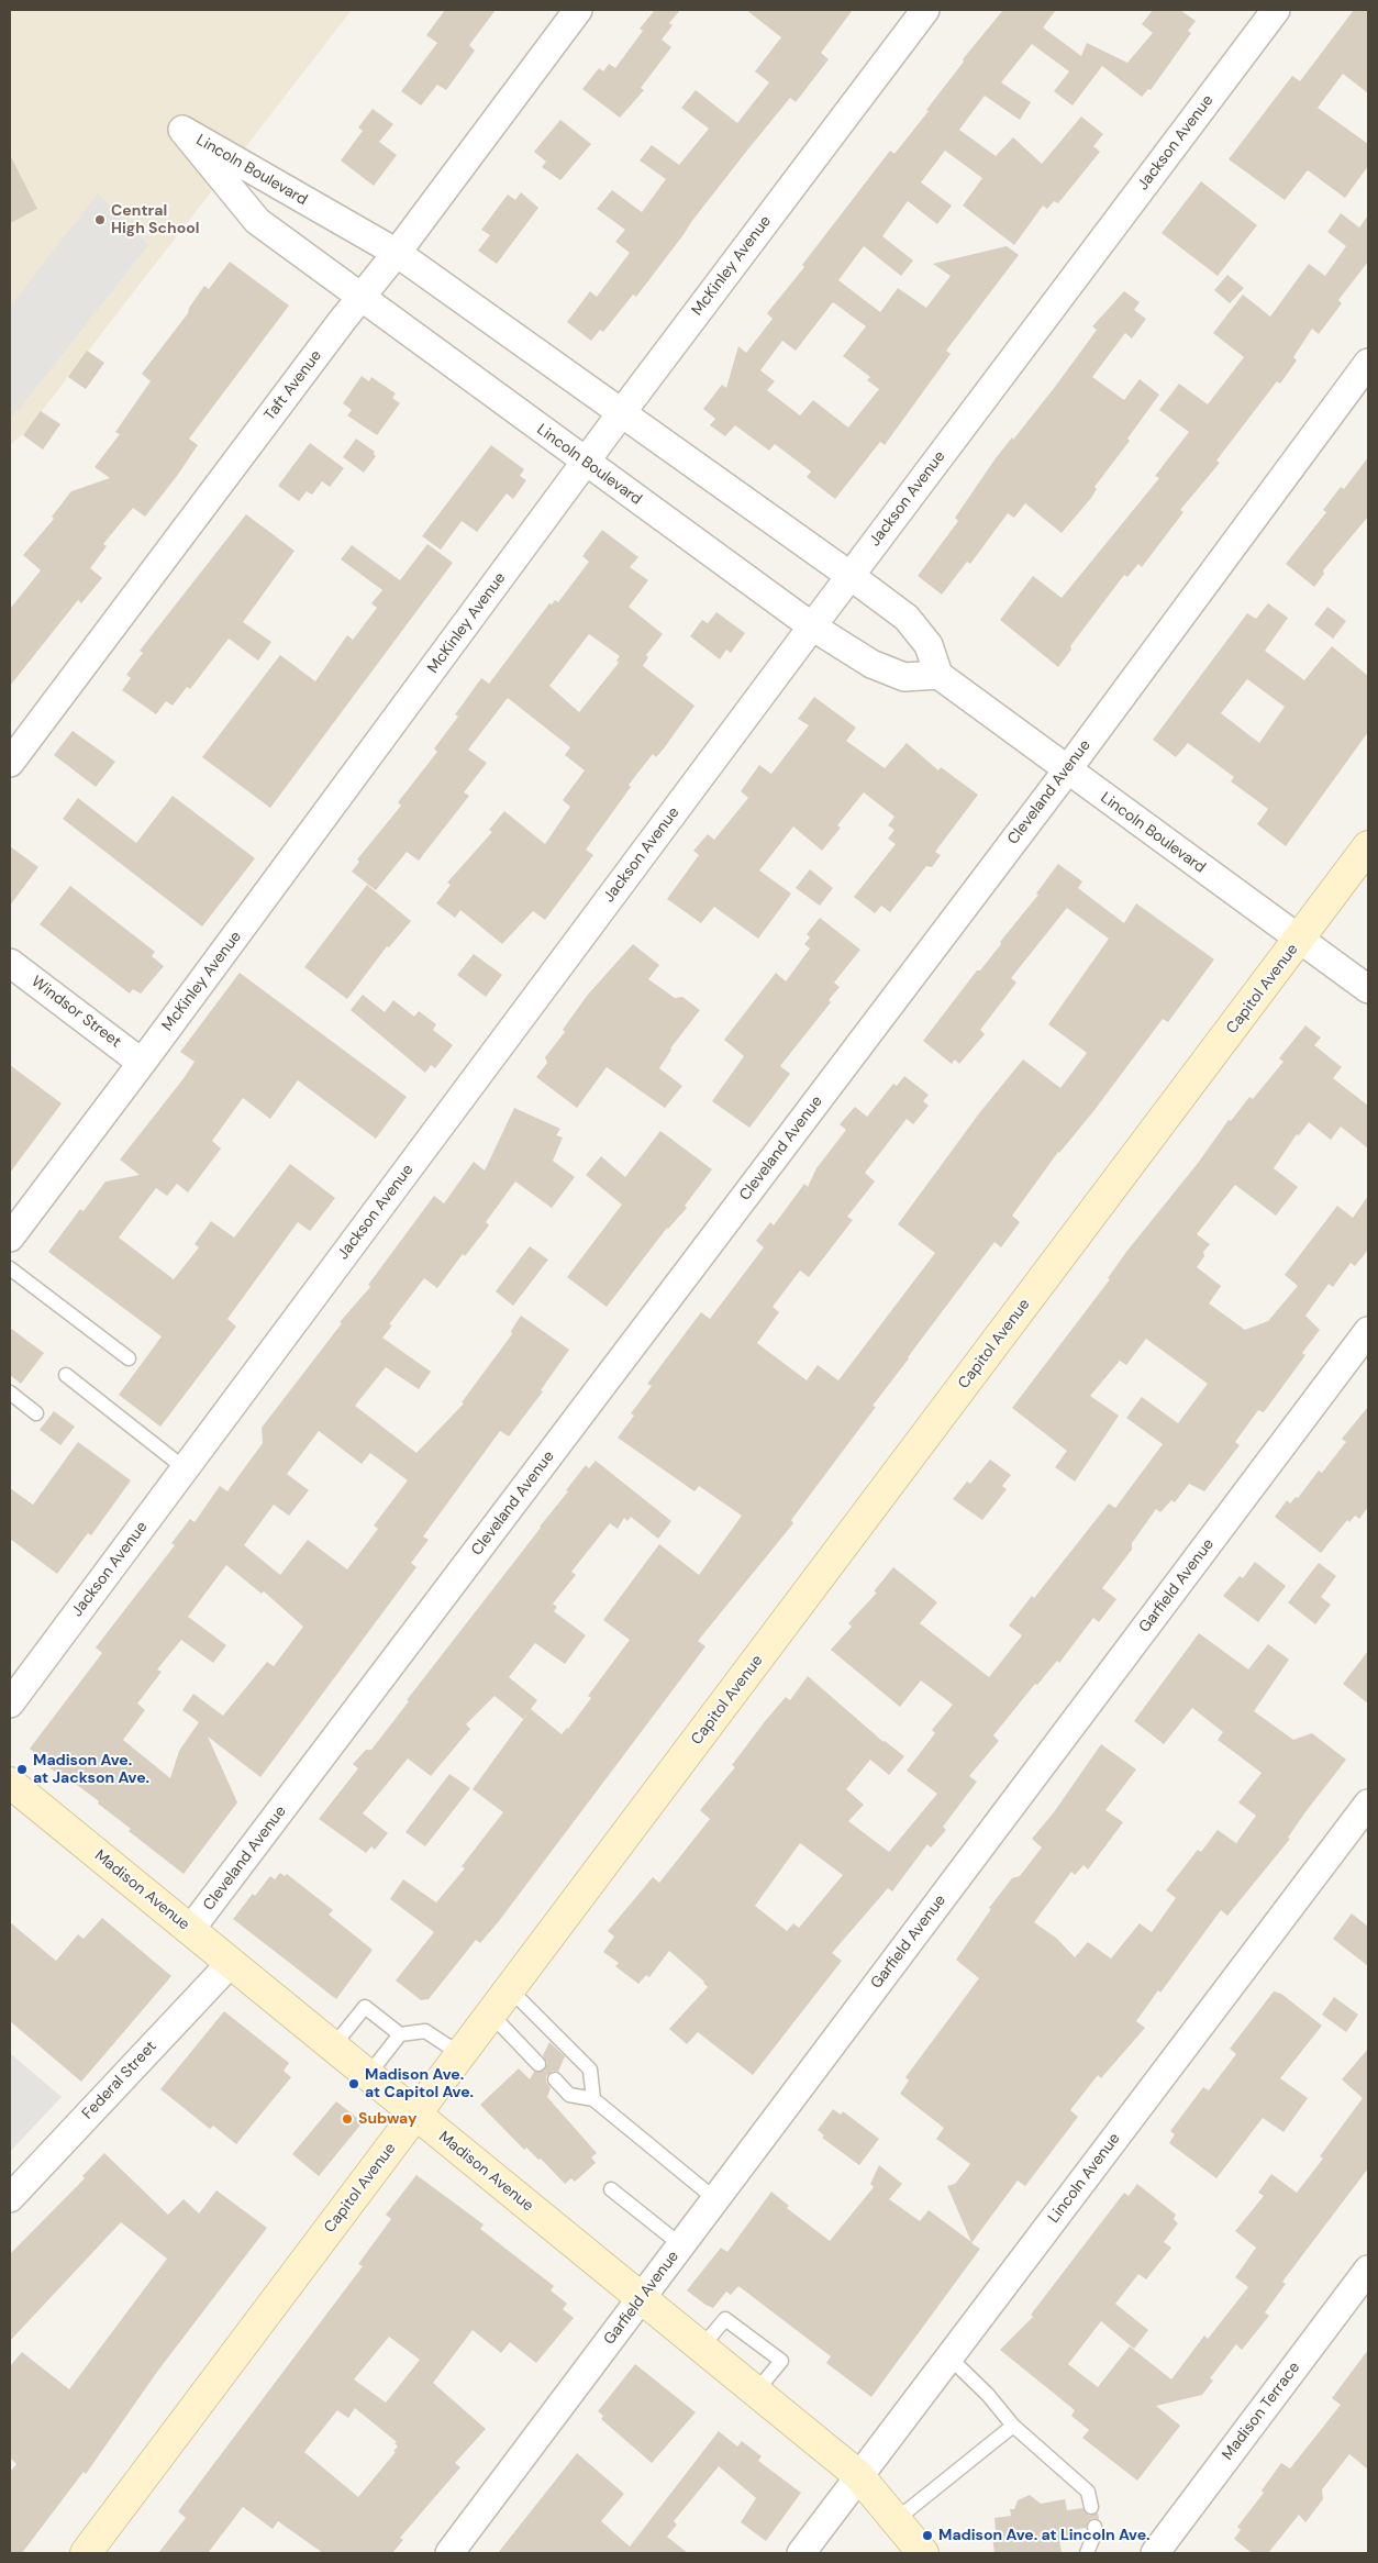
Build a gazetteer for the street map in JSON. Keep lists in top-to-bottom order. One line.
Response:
{"streets":{"main road":["Capitol Avenue","Madison Avenue"],"street":["Jackson Avenue","Lincoln Boulevard","McKinley Avenue","Taft Avenue","Cleveland Avenue","Windsor Street","Garfield Avenue","Federal Street","Lincoln Avenue","Madison Terrace"]},"crossings":[["Jackson Avenue","Lincoln Boulevard"],["Lincoln Boulevard","McKinley Avenue"],["Lincoln Boulevard","Taft Avenue"],["Lincoln Boulevard","Cleveland Avenue"],["Lincoln Boulevard","Capitol Avenue"],["McKinley Avenue","Windsor Street"],["Cleveland Avenue","Madison Avenue"],["Capitol Avenue","Madison Avenue"],["Garfield Avenue","Madison Avenue"],["Madison Avenue","Federal Street"],["Madison Avenue","Lincoln Avenue"]],"places":["Central High School","Madison Ave. at Jackson Ave.","Madison Ave. at Capitol Ave.","Subway","Madison Ave. at Lincoln Ave."]}
